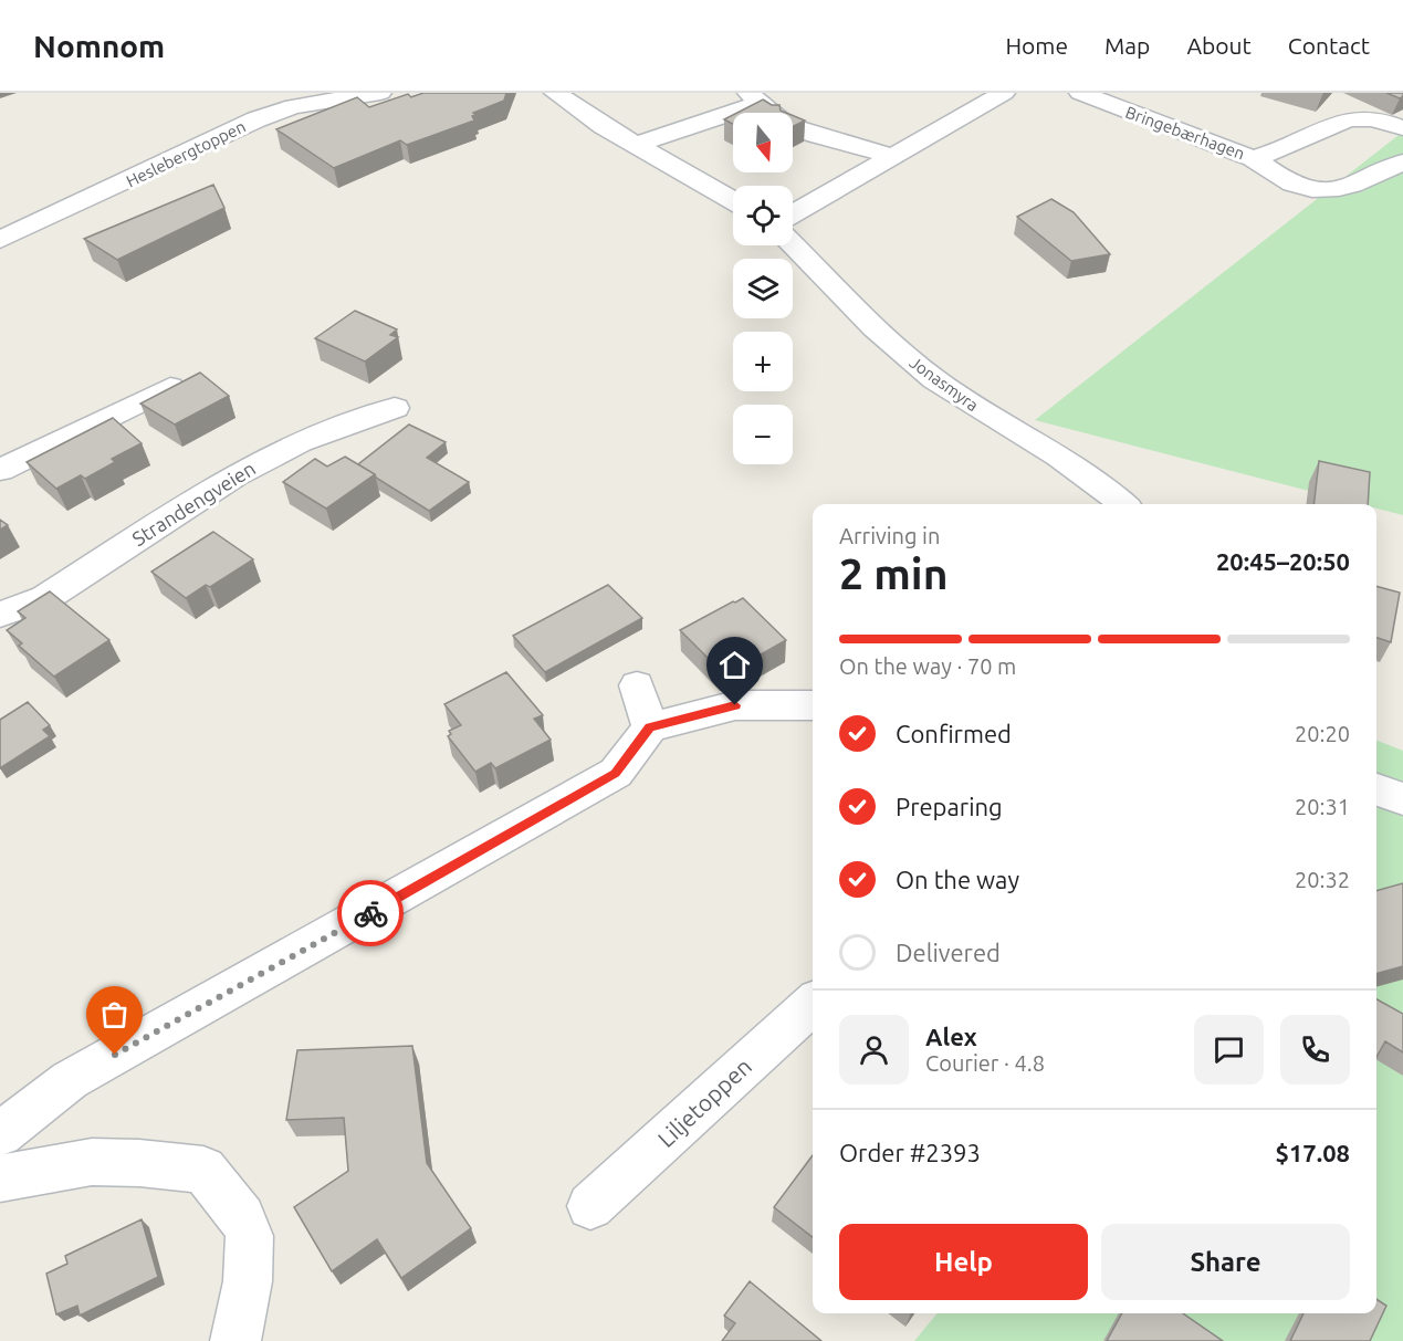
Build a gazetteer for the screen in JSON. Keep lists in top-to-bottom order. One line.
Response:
{"streets":{"street":["Bringebærhagen","Heslebergtoppen","Jonasmyra","Strandengveien","Liljetoppen"]},"north":"bottom","page":{"header":"Nomnom","nav":["Home","Map","About","Contact"],"map_buttons":["+","−"],"heading":["2 min","Arriving in","20:45–20:50"],"panel":["Alex","Courier · 4.8","Order #2393","$17.08"],"bar":"On the way · 70 m","list":[["Confirmed","20:20"],["Preparing","20:31"],["On the way","20:32"],"Delivered"],"buttons":["Help","Share"]}}
